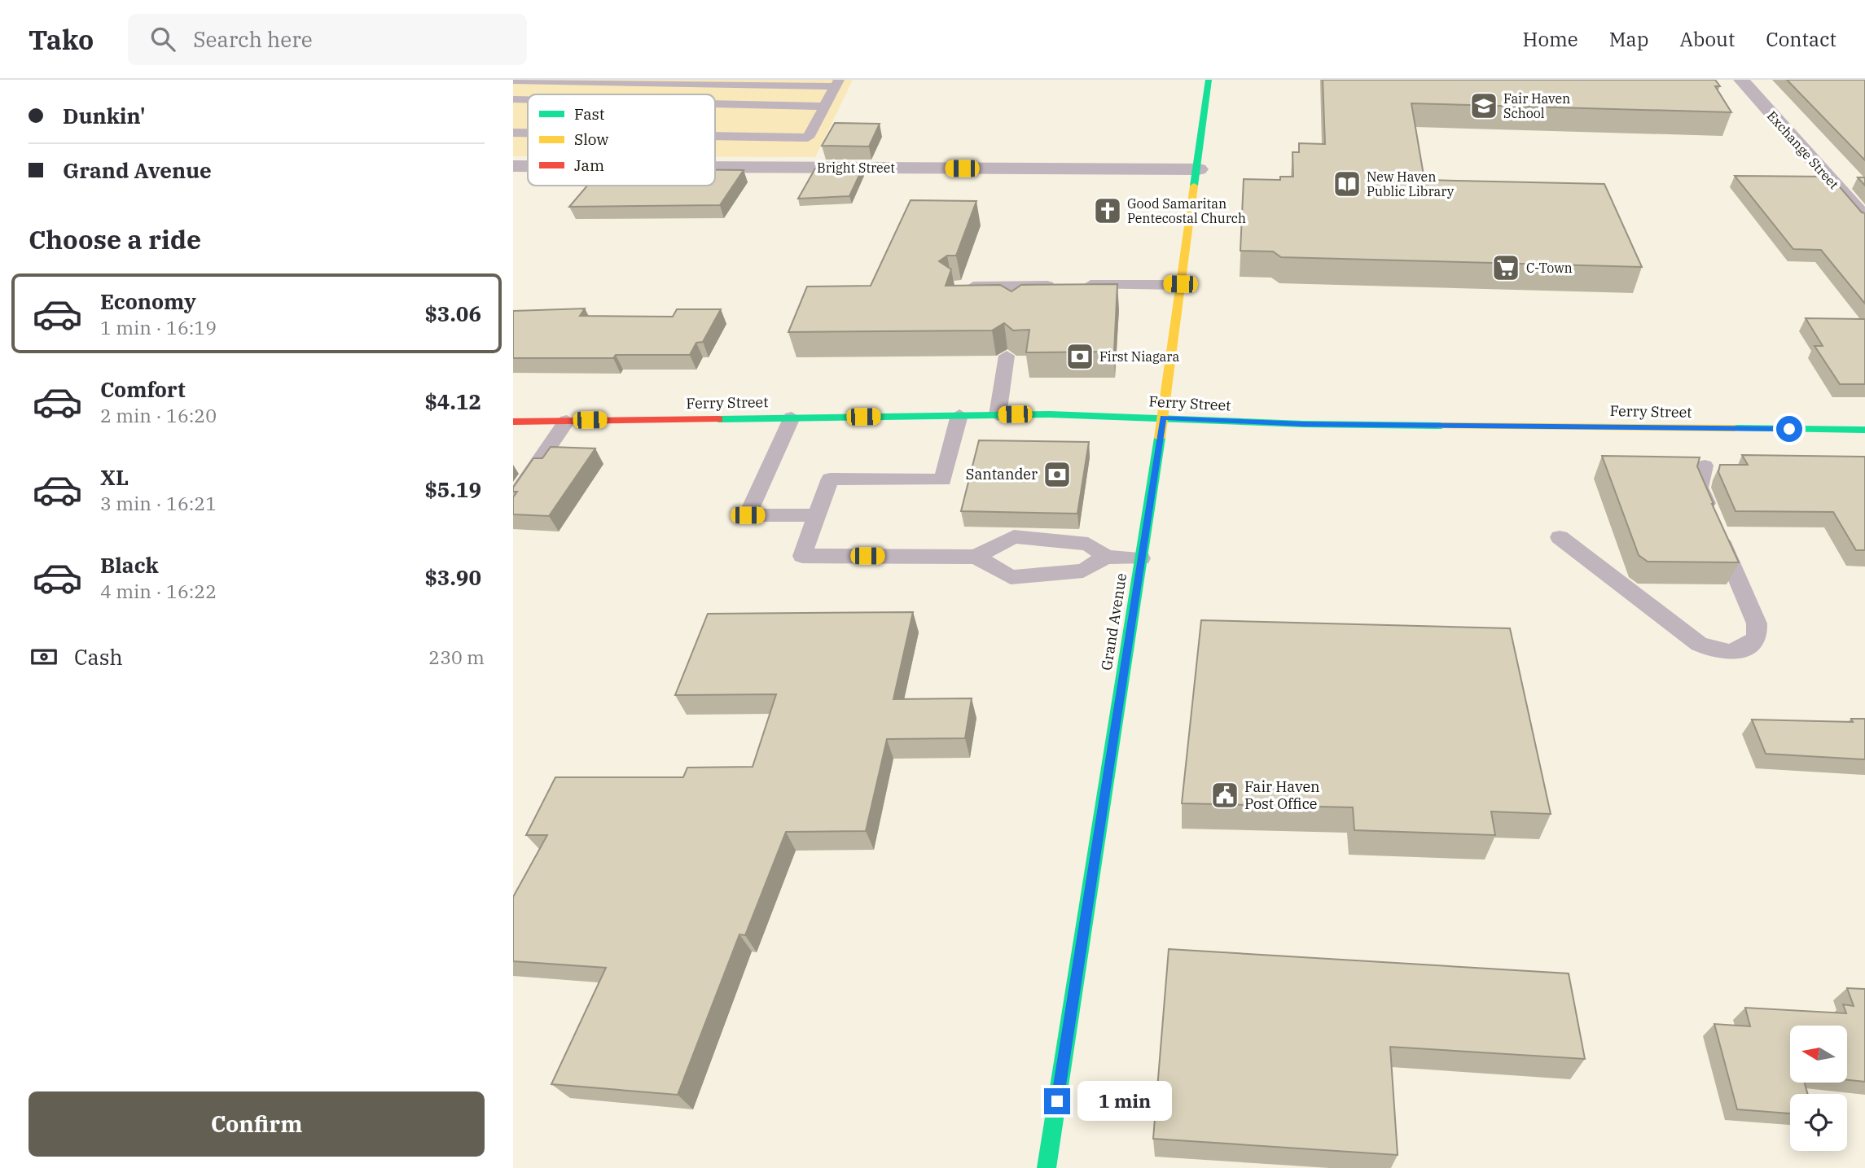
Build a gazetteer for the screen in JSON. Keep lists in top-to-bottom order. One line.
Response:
{"streets":{"main road":["Ferry Street","Grand Avenue"],"street":["Exchange Street","Bright Street"]},"crossings":[["Bright Street","Grand Avenue"],["Ferry Street","Grand Avenue"]],"places":{"school or university":["Fair Haven School"],"library":["New Haven Public Library"],"church":["Good Samaritan Pentecostal Church"],"supermarket":["C-Town"],"bank":["First Niagara","Santander"],"public building":["Fair Haven Post Office"]},"legend":["Fast","Slow","Jam"],"north":"left","page":{"header":"Tako","search":"Search here","nav":["Home","Map","About","Contact"],"banner":["Dunkin'","Grand Avenue"],"heading":"Choose a ride","list":[{"name":"Economy","note":"1 min · 16:19","value":"$3.06"},{"name":"Comfort","note":"2 min · 16:20","value":"$4.12"},{"name":"XL","note":"3 min · 16:21","value":"$5.19"},{"name":"Black","note":"4 min · 16:22","value":"$3.90"}],"pay":["Cash","230 m"],"buttons":"Confirm","bubble":"1 min"}}
